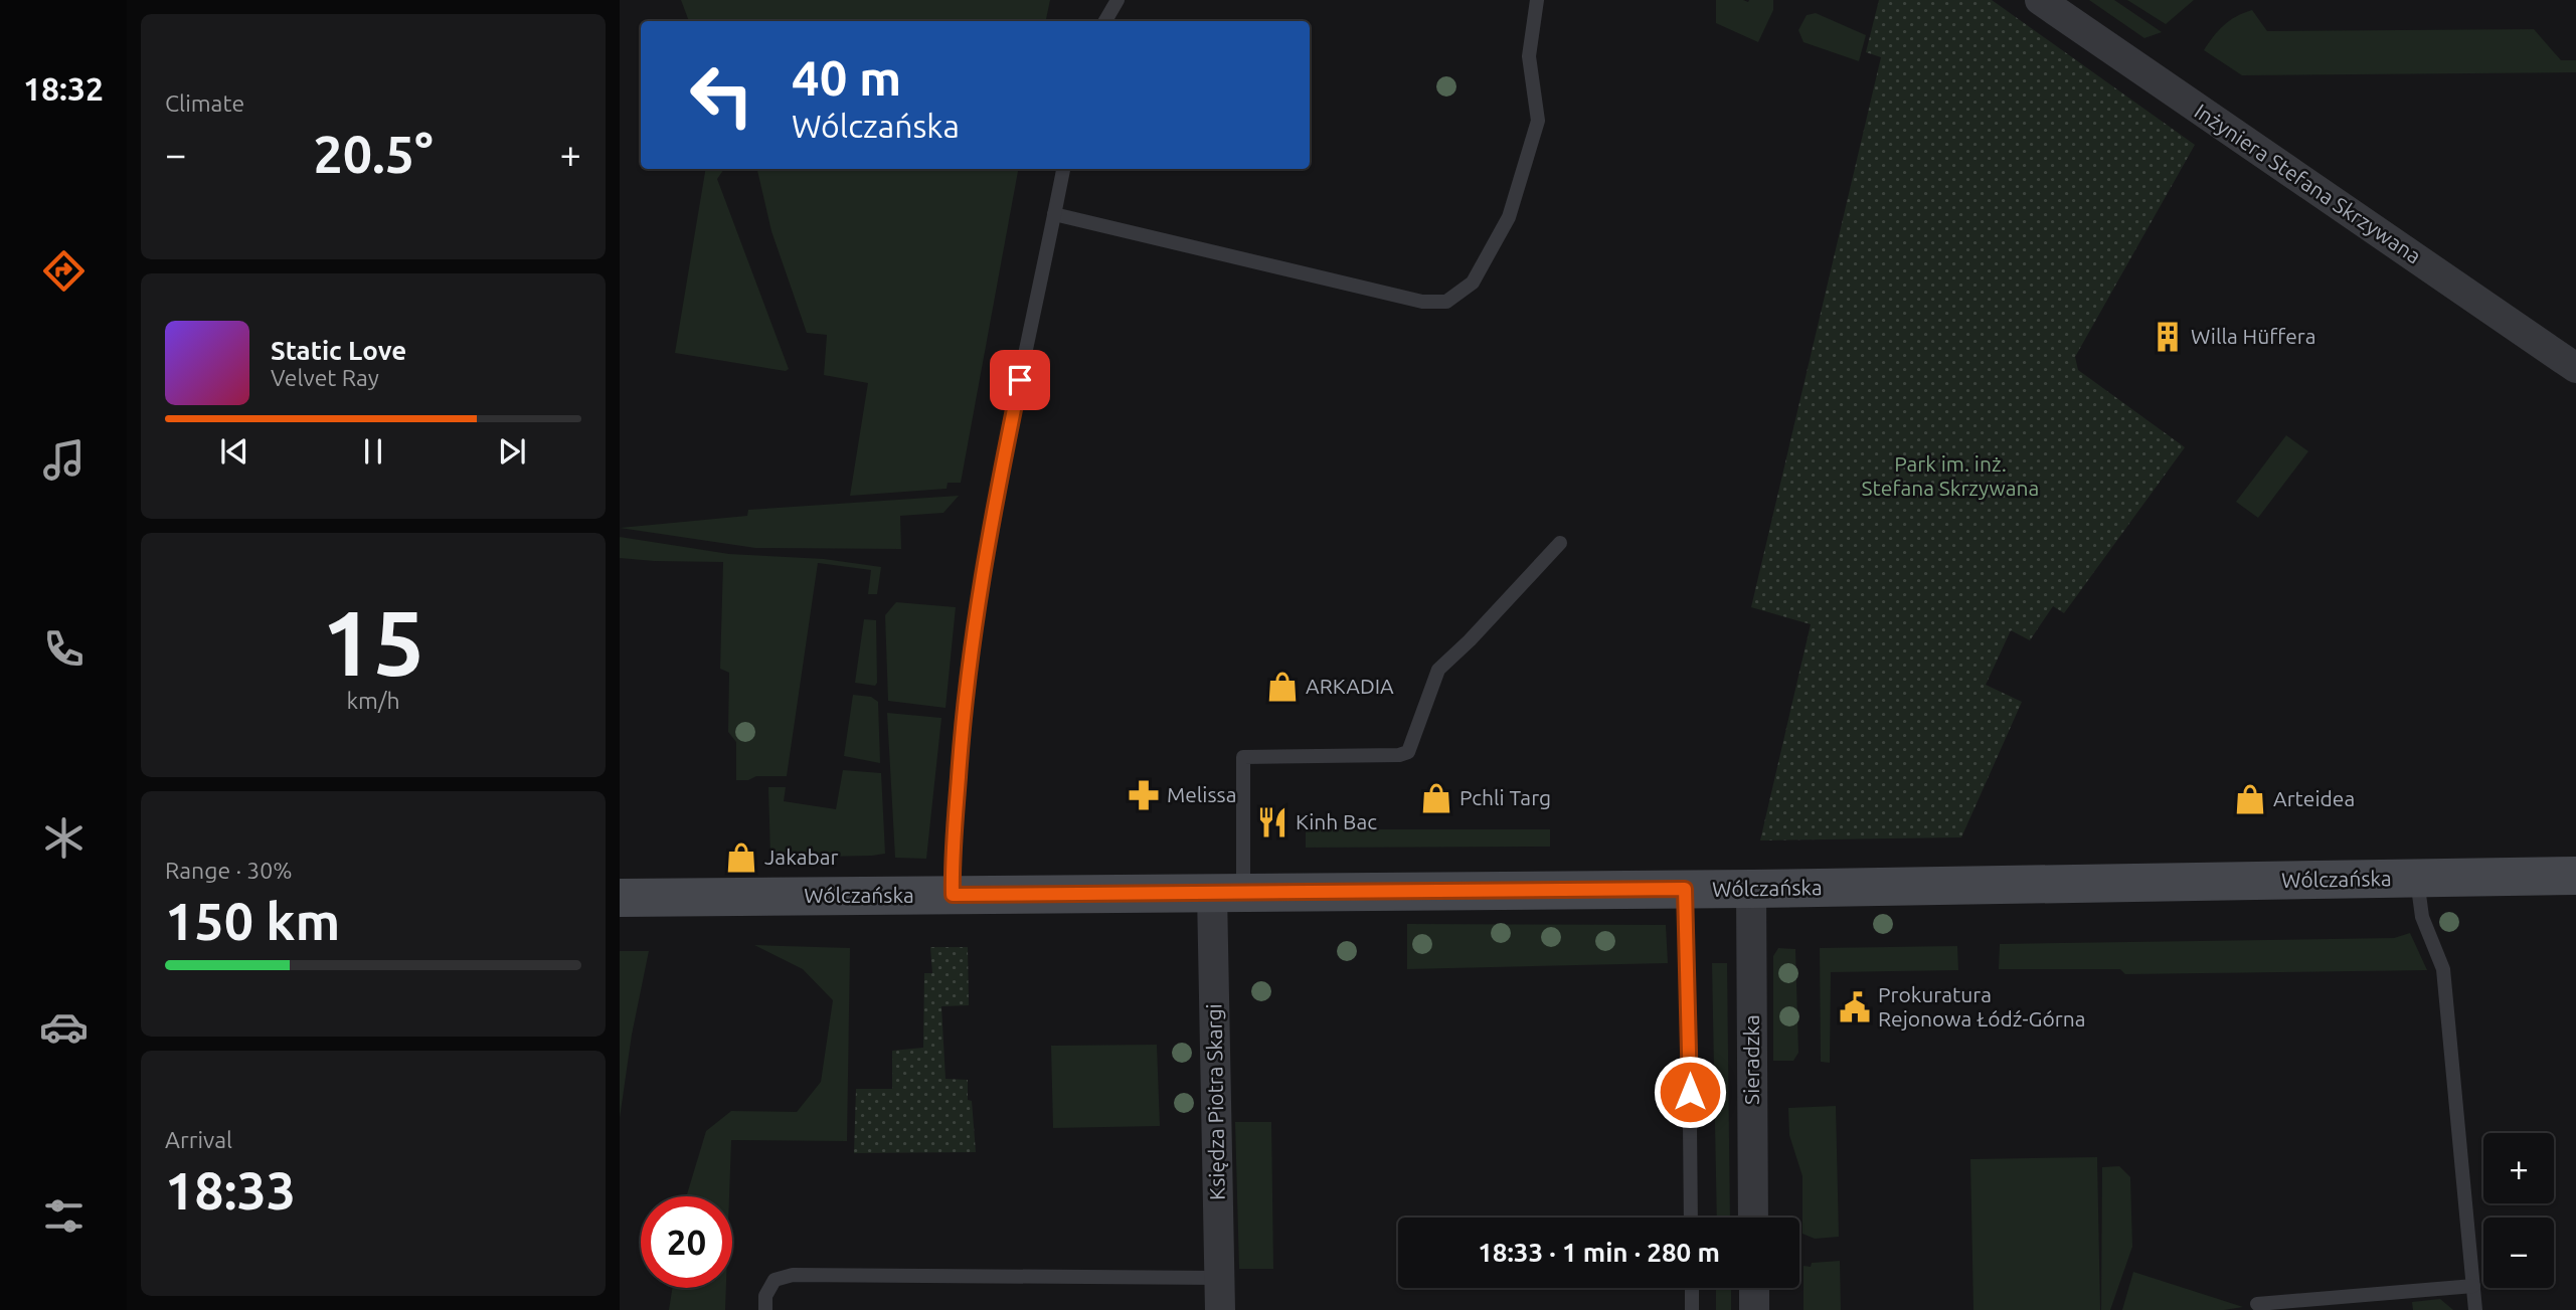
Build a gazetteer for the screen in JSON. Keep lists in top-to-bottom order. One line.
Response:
{"streets":{"street":["Inżyniera Stefana Skrzywana","Wólczańska","Sieradzka","Księdza Piotra Skargi"]},"crossings":[["Wólczańska","Sieradzka"],["Wólczańska","Księdza Piotra Skargi"]],"parks":["Park im. inż. Stefana Skrzywana"],"places":{"building":["Willa Hüffera"],"shop":["ARKADIA","Pchli Targ","Arteidea","Jakabar"],"pharmacy":["Melissa"],"restaurant":["Kinh Bac"],"public building":["Prokuratura Rejonowa Łódź-Górna"]},"page":{"tabs":"18:32","tile":["Climate",["15","km/h"],["Range · 30%","150 km"],["Arrival","18:33"]],"turn":["40 m","Wólczańska"],"heat":["−","20.5°","+"],"song":["Static Love","Velvet Ray"],"map_buttons":["+","−"],"limit":"20","trip":"18:33 · 1 min · 280 m"}}
